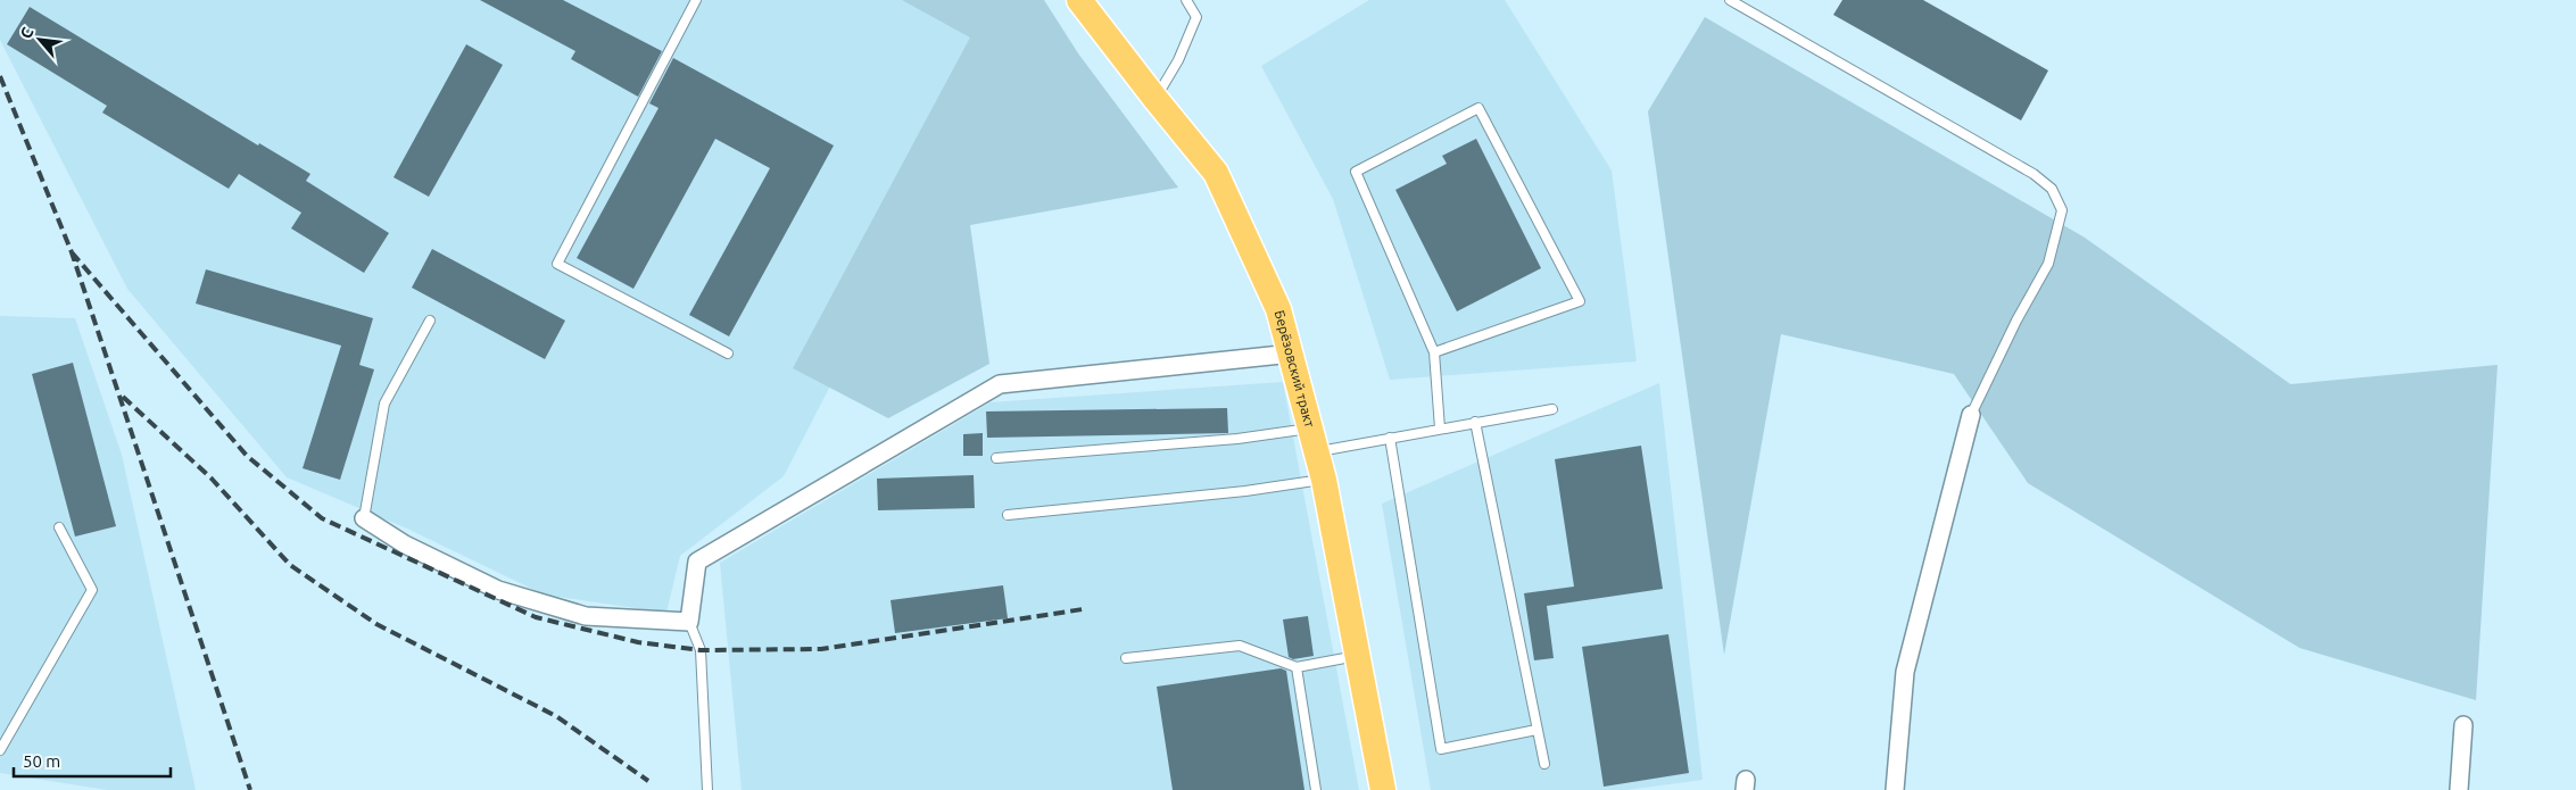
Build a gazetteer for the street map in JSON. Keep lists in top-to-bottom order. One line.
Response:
{"streets":{"main road":["Берёзовский тракт"]},"scale_bar":"50 m","north":"top left"}
